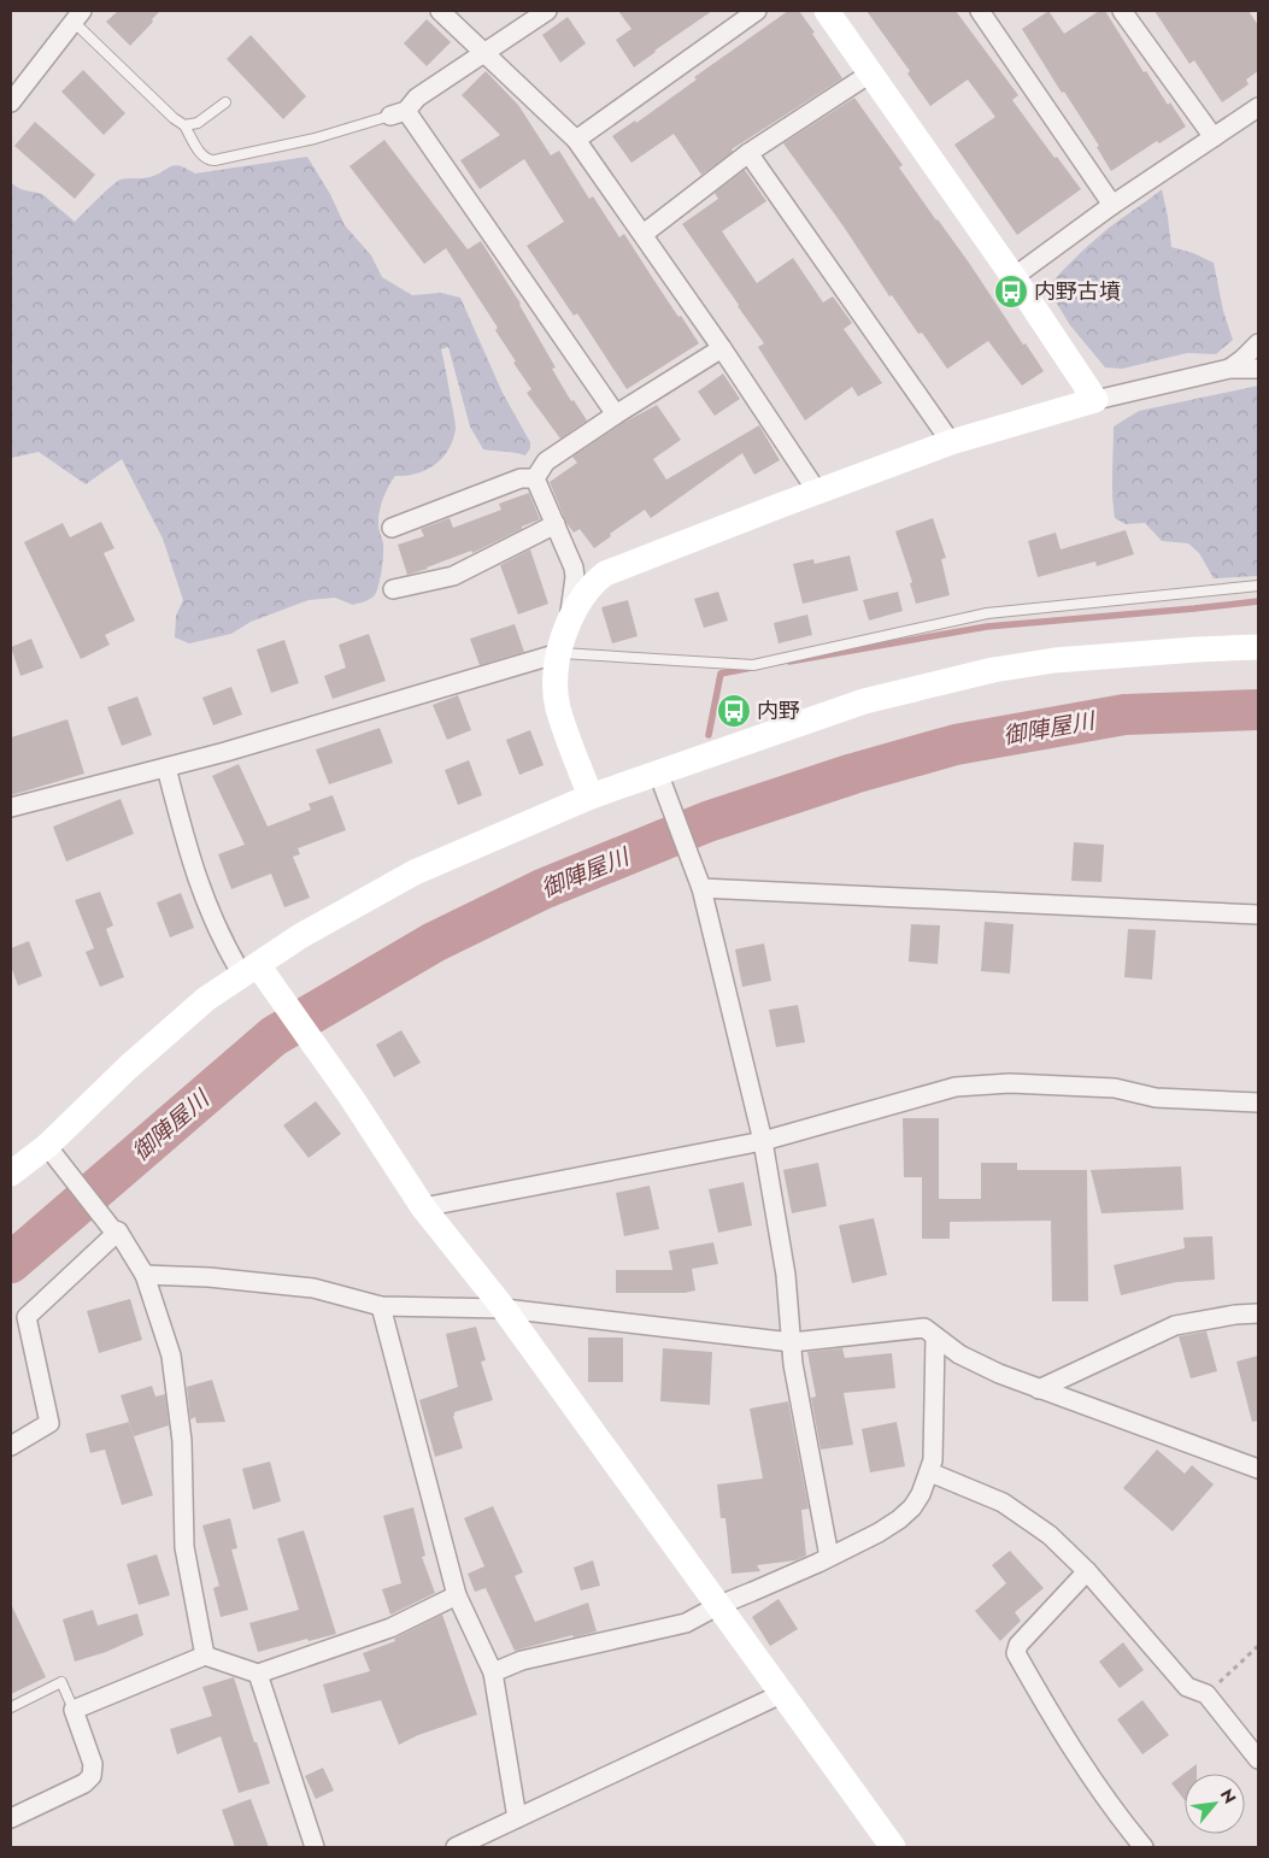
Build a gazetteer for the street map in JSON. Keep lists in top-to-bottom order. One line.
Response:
{"water":["御陣屋川"],"places":{"bus stop":["内野古墳","内野"]},"north":"top right"}
